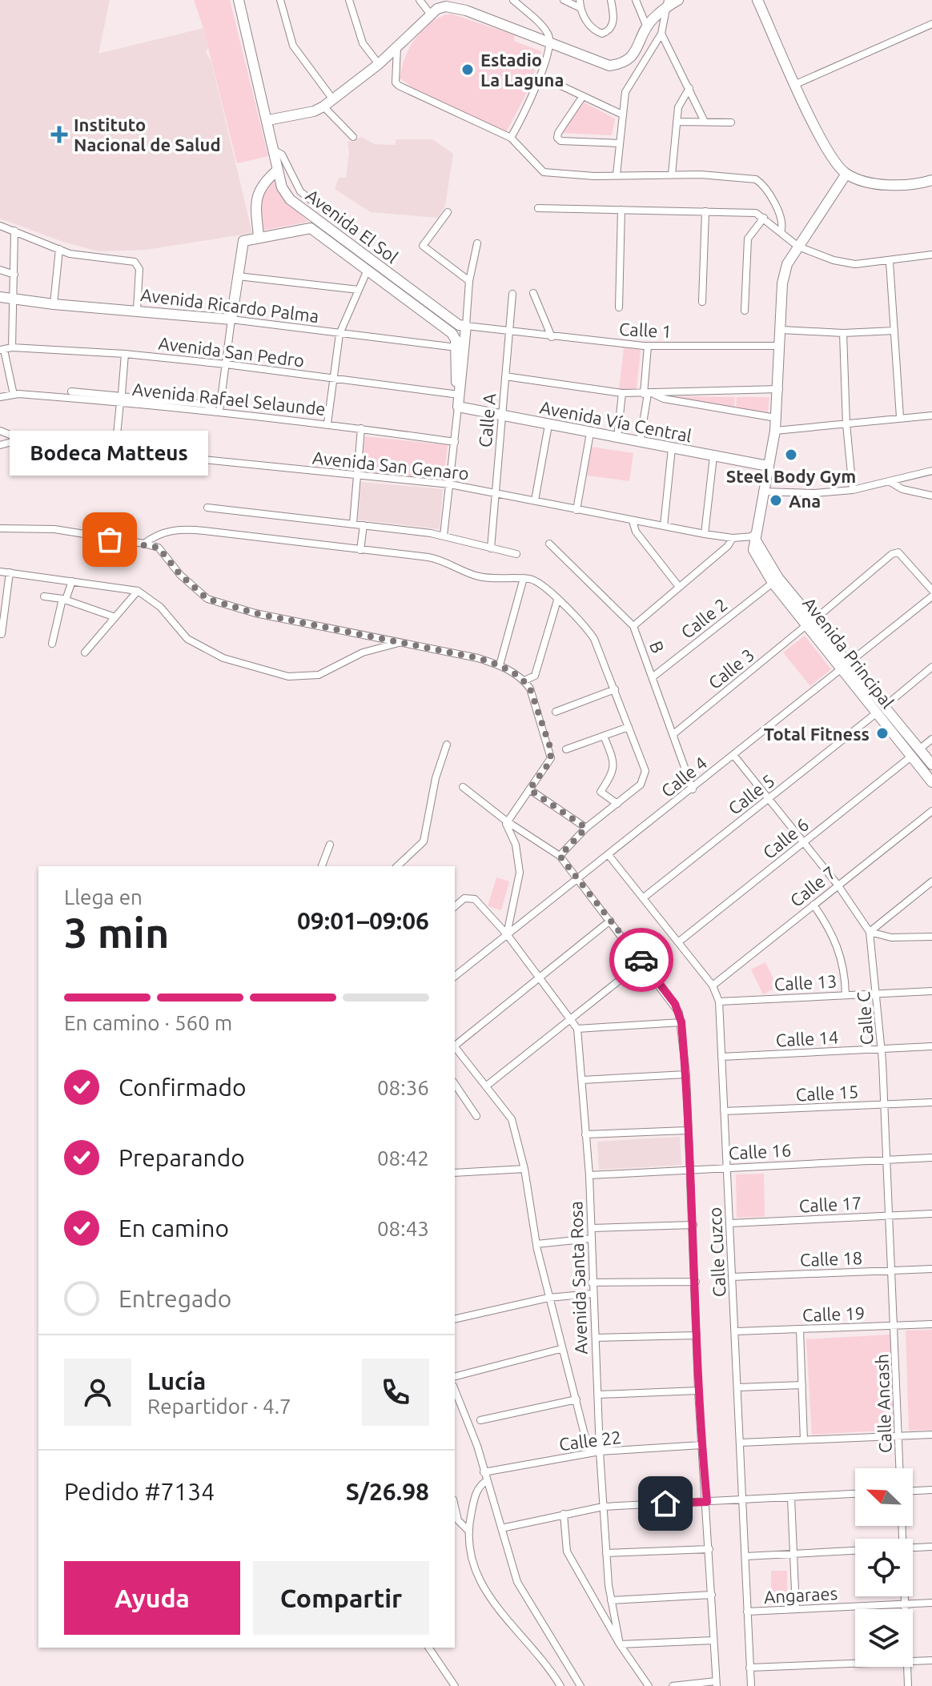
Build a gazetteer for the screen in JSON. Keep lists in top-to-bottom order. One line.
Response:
{"streets":{"street":["Avenida El Sol","Avenida Ricardo Palma","Calle 1","Avenida San Pedro","Avenida Rafael Selaunde","Calle A","Avenida Vía Central","Avenida San Genaro","Calle 2","B","Avenida Principal","Calle 3","Calle 4","Calle 5","Calle 6","Calle 7","Calle 13","Calle C","Calle 14","Calle 15","Calle 16","Calle 17","Calle Cuzco","Calle 18","Avenida Santa Rosa","Calle 19","Calle Ancash","Calle 22","Angaraes"]},"crossings":[["Avenida El Sol","Calle 1"],["Avenida El Sol","Calle A"],["Calle 1","Calle A"],["Calle 1","Avenida Principal"],["Calle A","Avenida Vía Central"],["Calle A","Avenida San Genaro"],["Avenida Vía Central","Avenida Principal"],["Avenida San Genaro","Avenida Principal"],["Calle 2","B"],["Calle 2","Avenida Principal"],["B","Calle 3"],["B","Calle 4"],["Avenida Principal","Calle 3"],["Avenida Principal","Calle 4"],["Avenida Principal","Calle 5"],["Avenida Principal","Calle 6"],["Calle 4","Calle C"],["Calle 4","Calle Cuzco"],["Calle 4","Avenida Santa Rosa"],["Calle 5","Calle C"],["Calle 5","Calle Cuzco"],["Calle 6","Calle C"],["Calle 6","Calle Cuzco"],["Calle 7","Calle C"],["Calle 7","Calle Cuzco"],["Calle 13","Calle C"],["Calle 13","Calle Cuzco"],["Calle C","Calle 14"],["Calle C","Calle 15"],["Calle C","Calle 16"],["Calle C","Calle 17"],["Calle C","Calle 18"],["Calle C","Calle 19"],["Calle C","Calle Ancash"],["Calle 14","Calle Cuzco"],["Calle 15","Calle Cuzco"],["Calle 16","Calle Cuzco"],["Calle 16","Avenida Santa Rosa"],["Calle 17","Calle Cuzco"],["Calle Cuzco","Calle 18"],["Calle Cuzco","Calle 19"],["Calle Cuzco","Angaraes"],["Avenida Santa Rosa","Calle 22"],["Calle 19","Calle Ancash"]],"places":{"other":["Estadio La Laguna","Steel Body Gym","Ana","Bodeca Matteus","Total Fitness"],"health":["Instituto Nacional de Salud"]},"north":"top left","page":{"bubble":"Bodeca Matteus","heading":["3 min","Llega en","09:01–09:06"],"panel":["Lucía","Repartidor · 4.7","Pedido #7134","S/26.98"],"bar":"En camino · 560 m","list":[["Confirmado","08:36"],["Preparando","08:42"],["En camino","08:43"],"Entregado"],"buttons":["Ayuda","Compartir"]}}
